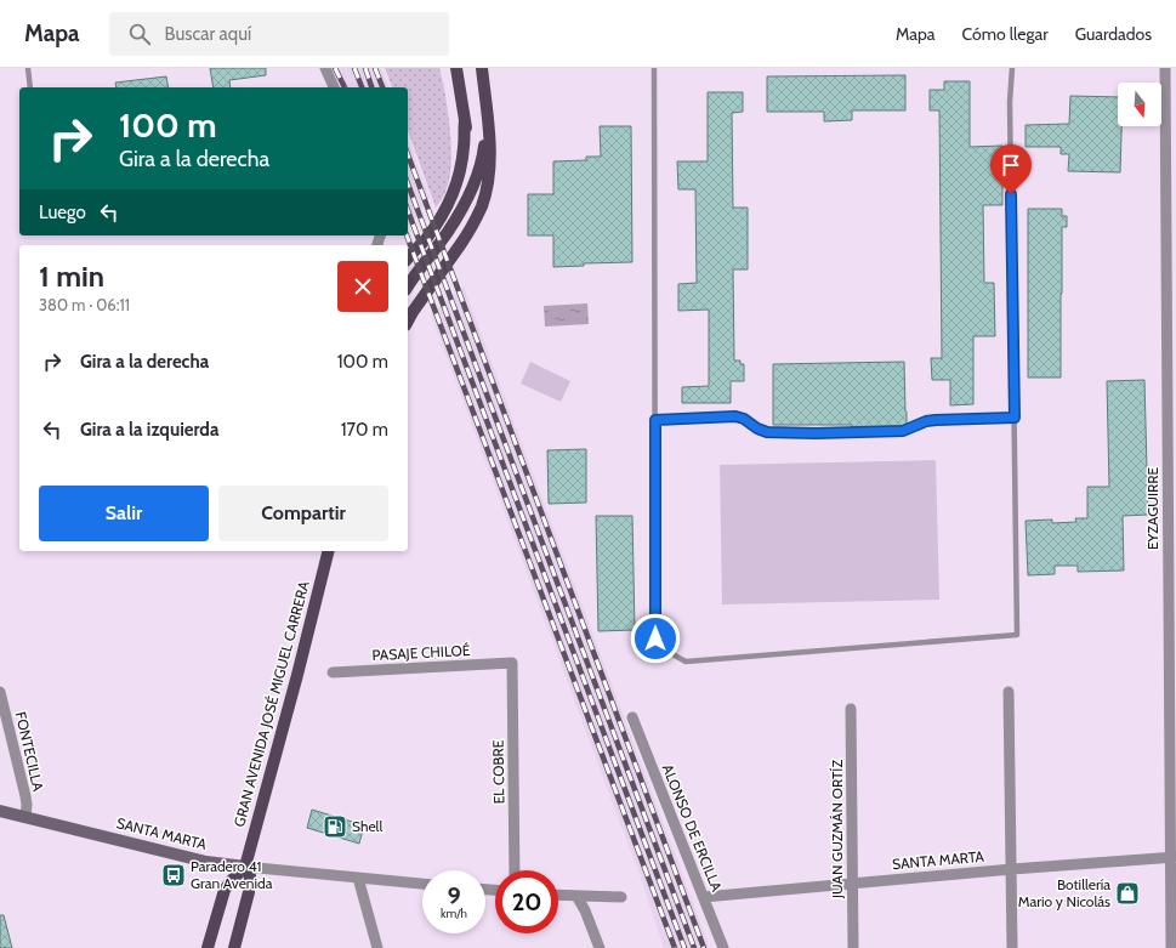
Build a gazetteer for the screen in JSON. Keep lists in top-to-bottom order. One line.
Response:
{"streets":{"main road":["GRAN AVENIDA JOSÉ MIGUEL CARRERA"],"street":["EYZAGUIRRE","PASAJE CHILOÉ","FONTECILLA","EL COBRE","ALONSO DE ERCILLA","JUAN GUZMÁN ORTÍZ","SANTA MARTA"]},"crossings":[["EYZAGUIRRE","SANTA MARTA"],["PASAJE CHILOÉ","EL COBRE"],["GRAN AVENIDA JOSÉ MIGUEL CARRERA","SANTA MARTA"],["FONTECILLA","SANTA MARTA"],["ALONSO DE ERCILLA","SANTA MARTA"],["JUAN GUZMÁN ORTÍZ","SANTA MARTA"]],"places":{"fuel station":["Shell"],"bus stop":["Paradero 41 Gran Avenida"],"shop":["Botillería Mario y Nicolás"]},"north":"bottom","page":{"header":"Mapa","search":"Buscar aquí","nav":["Mapa","Cómo llegar","Guardados"],"turn":["100 m","Gira a la derecha"],"then":"Luego","heading":["1 min","380 m · 06:11"],"list":[{"name":"Gira a la derecha","value":"100 m"},{"name":"Gira a la izquierda","value":"170 m"}],"buttons":["Salir","Compartir"],"speed":"9 km/h","limit":"20"}}
